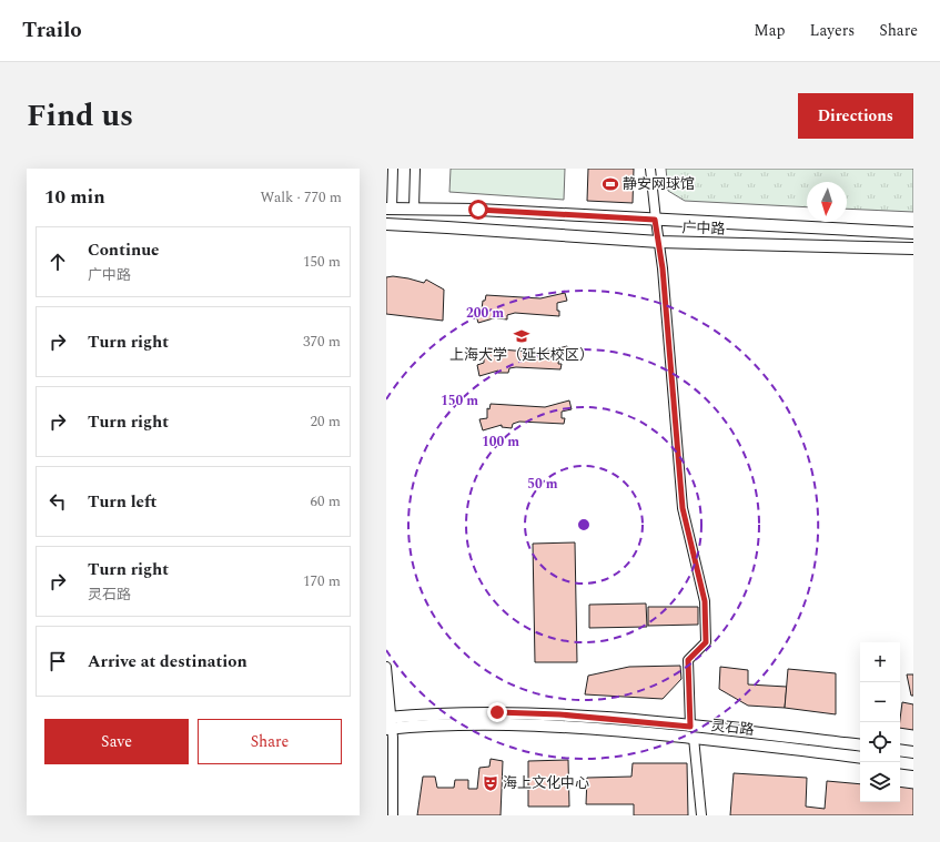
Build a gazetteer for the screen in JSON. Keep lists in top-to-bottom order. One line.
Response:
{"streets":{"main road":["广中路","灵石路"]},"places":{"sports":["静安网球馆"],"school or university":["上海大学（延长校区）"],"theatre":["海上文化中心"]},"north":"bottom","page":{"header":"Trailo","nav":["Map","Layers","Share"],"title":"Find us","buttons":["Directions",["Save","Share"]],"heading":["10 min","Walk · 770 m"],"list":[["Continue","广中路","150 m"],["Turn right","370 m"],["Turn right","20 m"],["Turn left","60 m"],["Turn right","灵石路","170 m"],"Arrive at destination"],"map_buttons":["+","−"]},"rings":["200 m","150 m","100 m","50 m"]}
